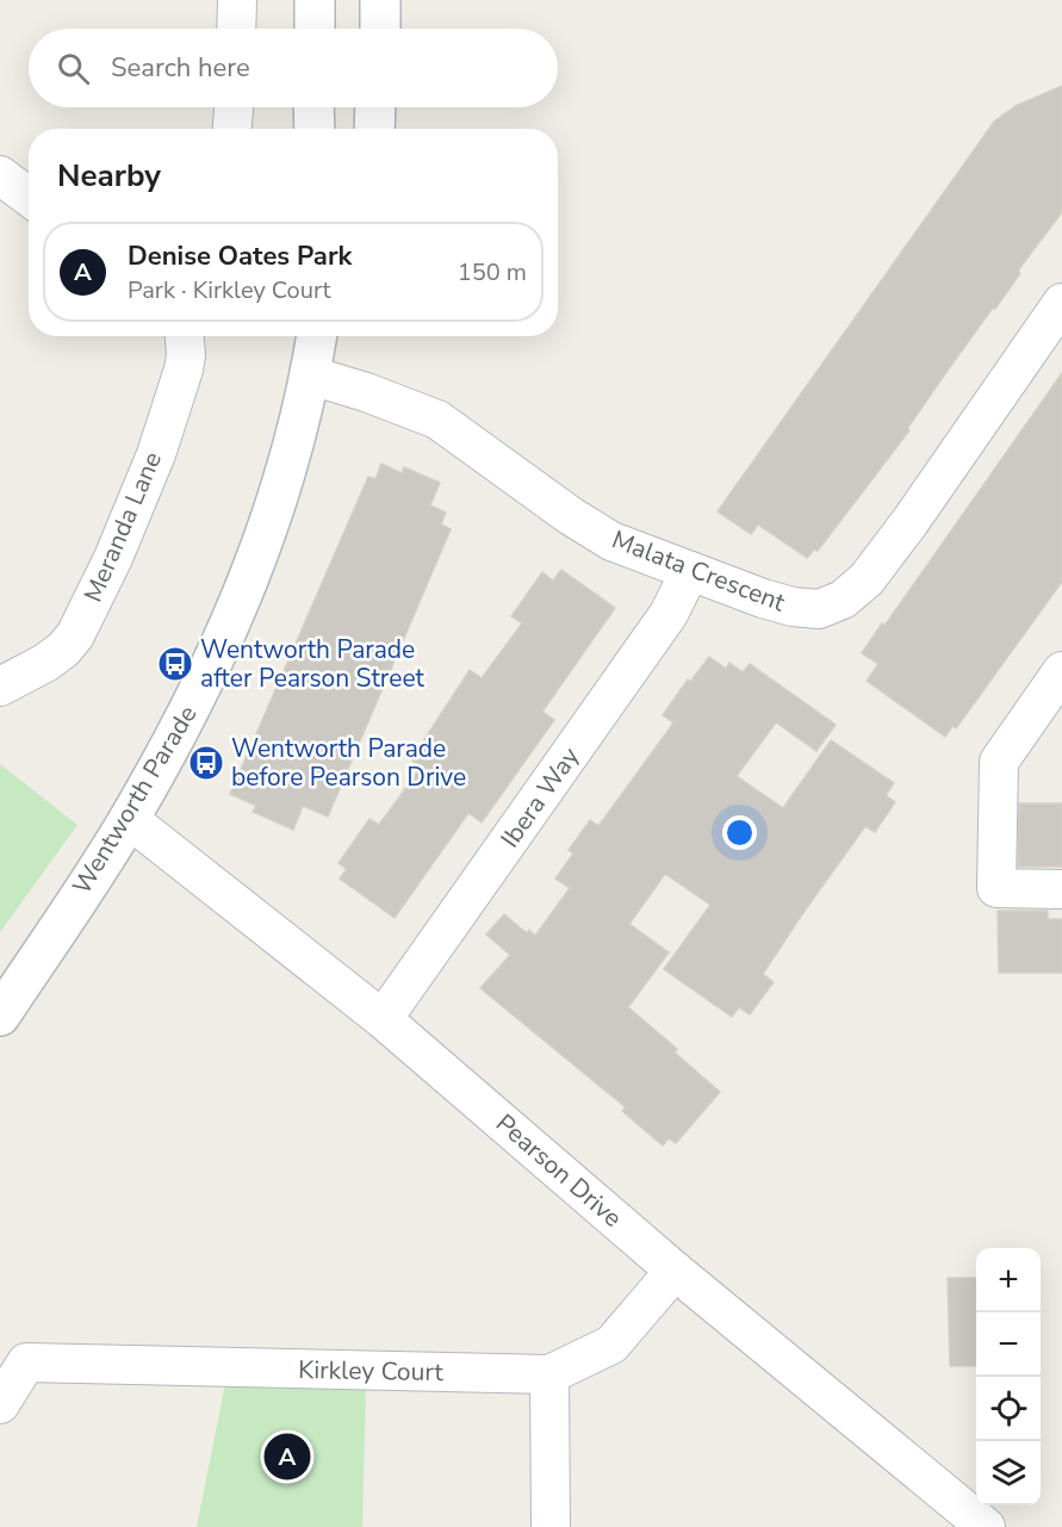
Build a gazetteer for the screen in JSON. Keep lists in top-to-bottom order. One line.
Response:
{"streets":{"street":["Meranda Lane","Malata Crescent","Ibera Way","Wentworth Parade","Pearson Drive","Kirkley Court"]},"crossings":[["Malata Crescent","Ibera Way"],["Malata Crescent","Wentworth Parade"],["Ibera Way","Pearson Drive"],["Wentworth Parade","Pearson Drive"],["Pearson Drive","Kirkley Court"]],"places":{"bus stop":["Wentworth Parade after Pearson Street","Wentworth Parade before Pearson Drive"]},"page":{"search":"Search here","heading":"Nearby","list":[{"mark":"A","name":"Denise Oates Park","note":"Park · Kirkley Court","value":"150 m"}],"map_buttons":["+","−"],"pins":"A"}}
